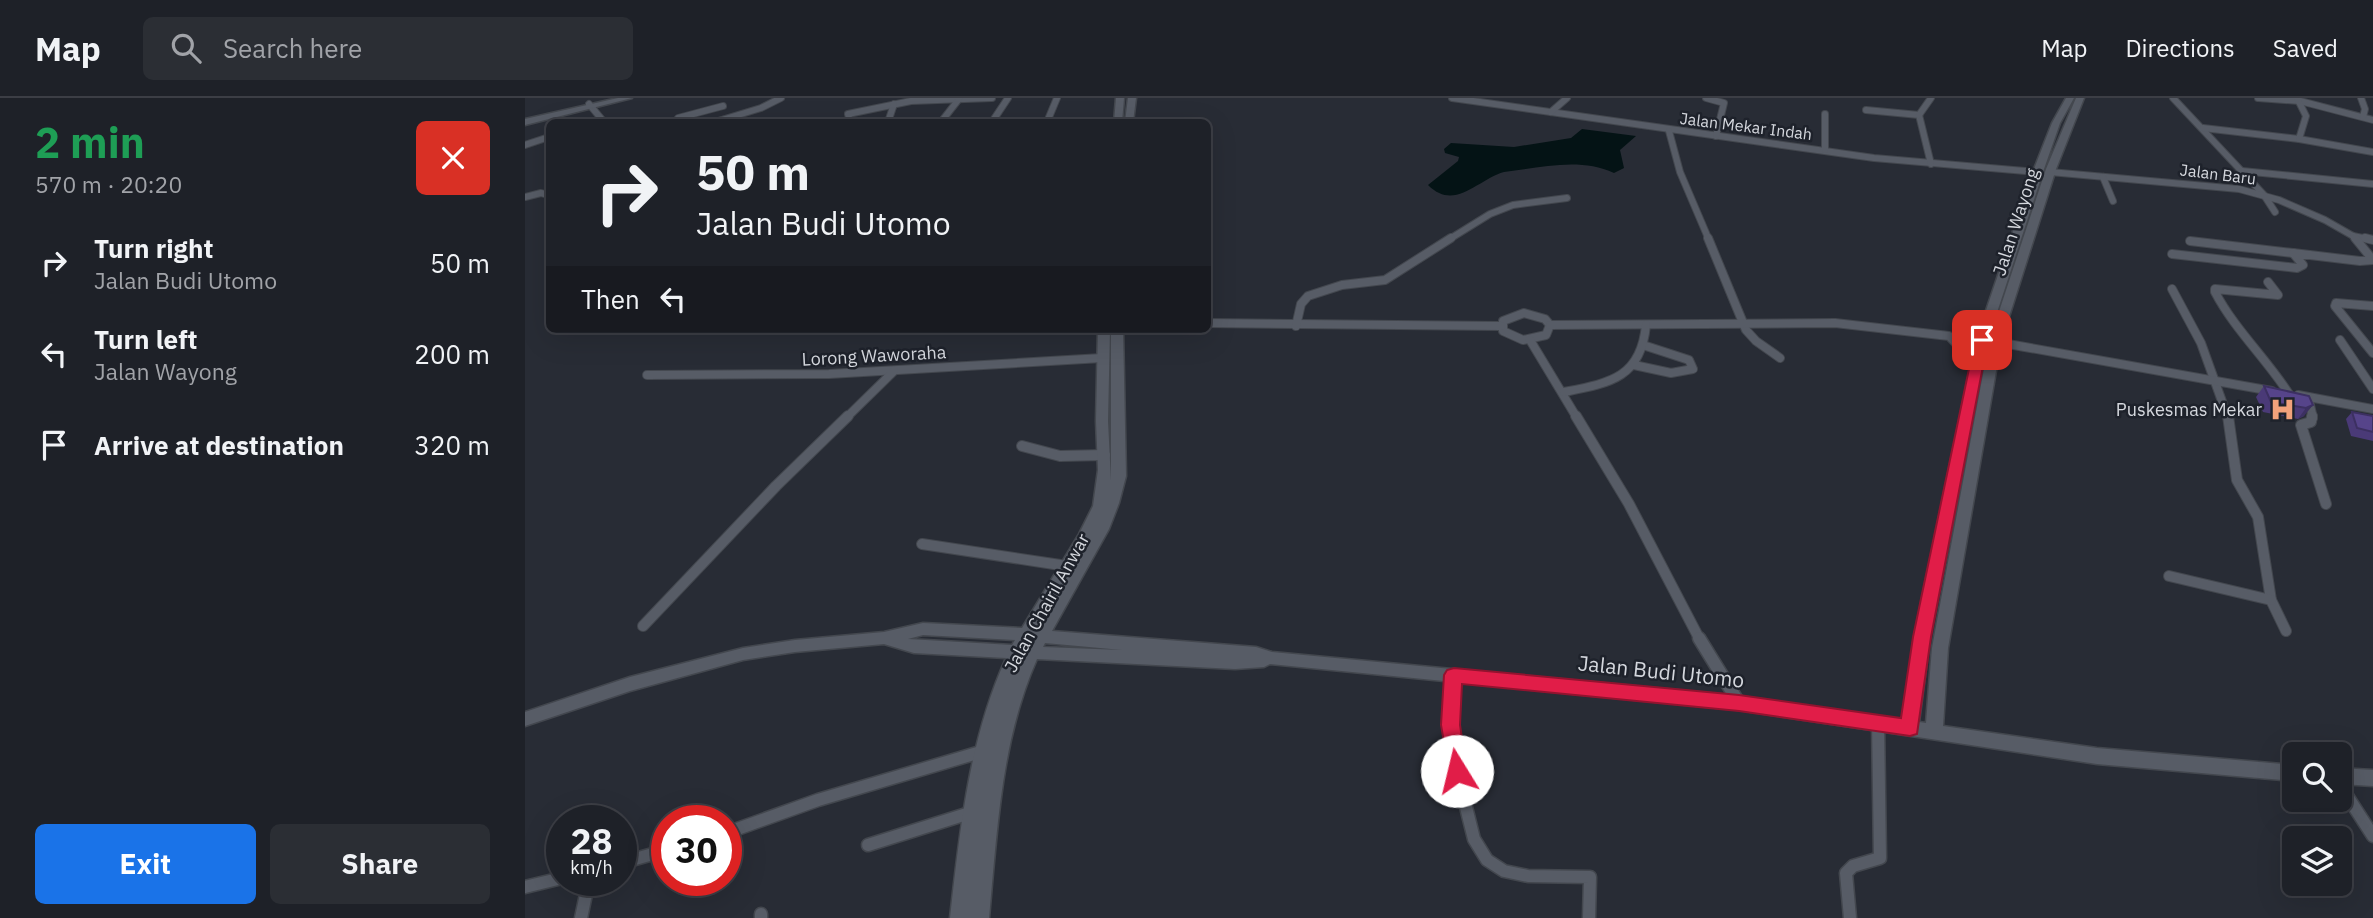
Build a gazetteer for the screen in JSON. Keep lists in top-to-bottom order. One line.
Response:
{"streets":{"main road":["Jalan Wayong","Jalan Chairil Anwar","Jalan Budi Utomo"],"street":["Jalan Mekar Indah","Jalan Baru","Lorong Waworaha"]},"crossings":[["Jalan Mekar Indah","Jalan Baru"],["Jalan Mekar Indah","Jalan Wayong"],["Jalan Baru","Jalan Wayong"],["Jalan Wayong","Jalan Budi Utomo"],["Lorong Waworaha","Jalan Chairil Anwar"],["Jalan Chairil Anwar","Jalan Budi Utomo"]],"places":{"hospital":["Puskesmas Mekar"]},"page":{"header":"Map","search":"Search here","nav":["Map","Directions","Saved"],"heading":["2 min","570 m · 20:20"],"turn":["50 m","Jalan Budi Utomo"],"list":[{"name":"Turn right","note":"Jalan Budi Utomo","value":"50 m"},{"name":"Turn left","note":"Jalan Wayong","value":"200 m"},{"name":"Arrive at destination","value":"320 m"}],"then":"Then","speed":"28 km/h","limit":"30","buttons":["Exit","Share"]}}
